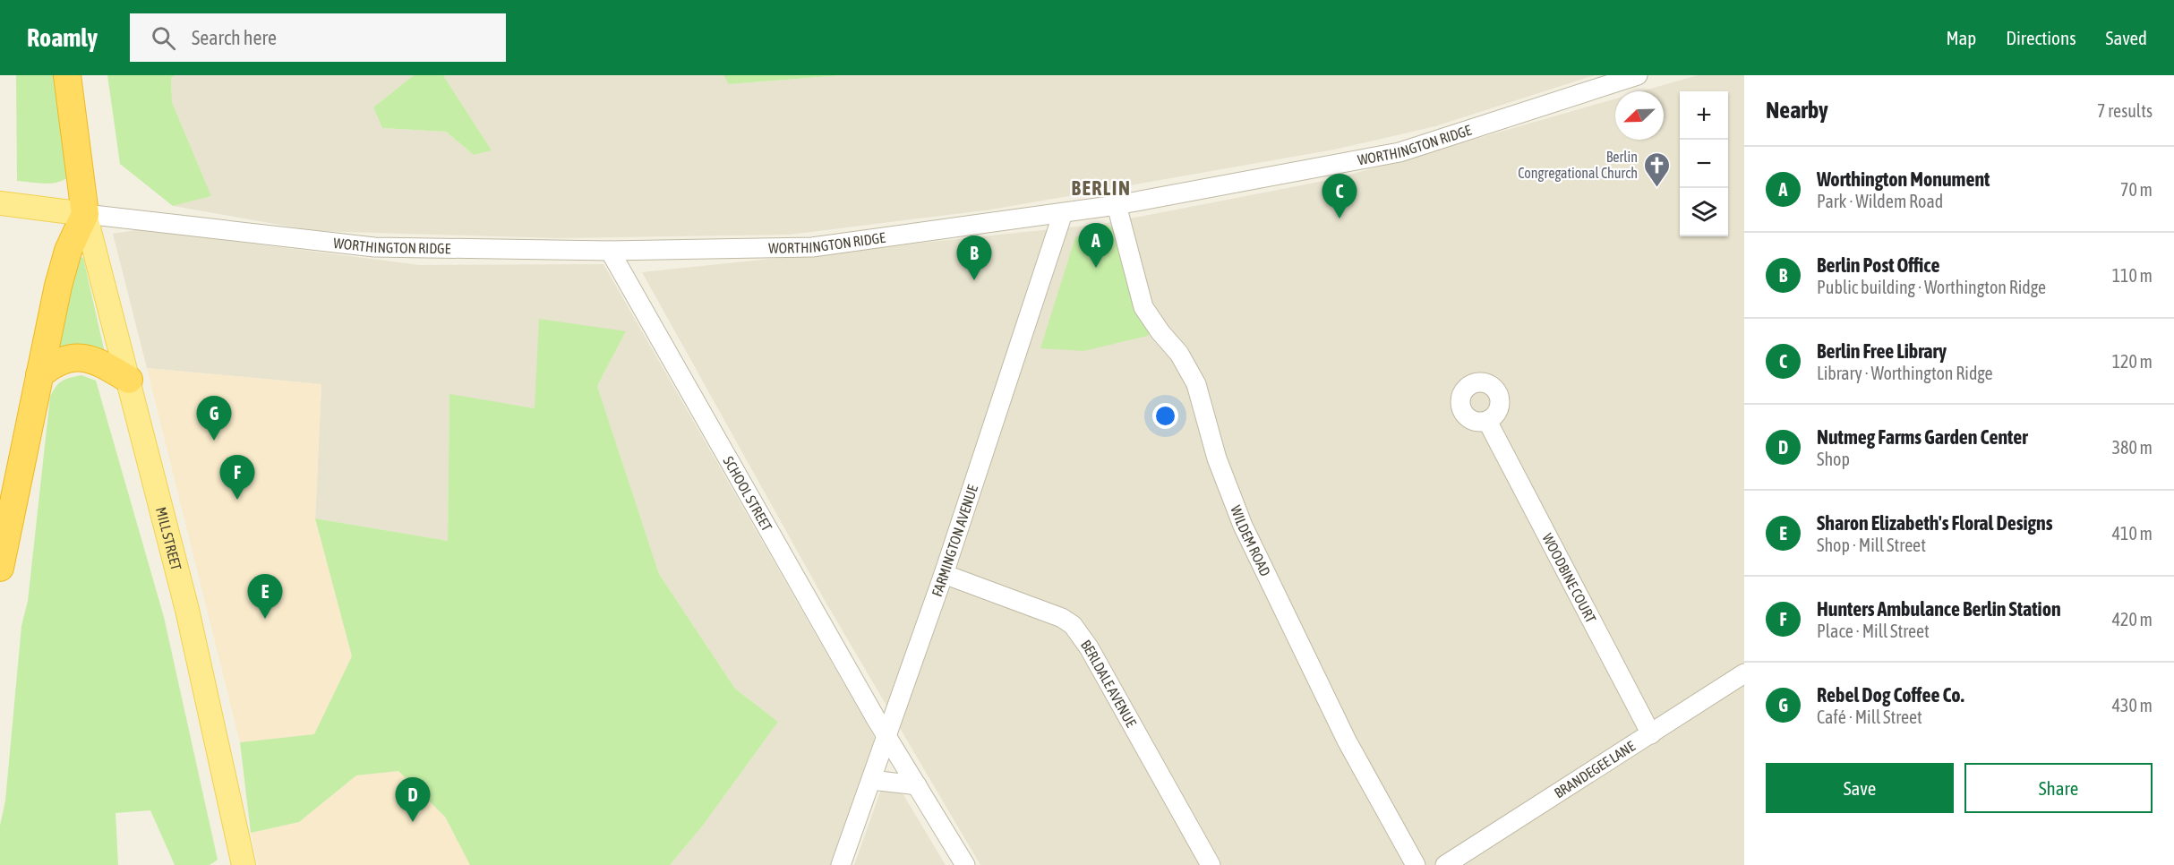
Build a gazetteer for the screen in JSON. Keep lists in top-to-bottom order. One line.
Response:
{"streets":{"main road":["WORTHINGTON RIDGE","MILL STREET"],"street":["SCHOOL STREET","FARMINGTON AVENUE","WILDEM ROAD","WOODBINE COURT","BERLDALE AVENUE","BRANDEGEE LANE"]},"crossings":[["WORTHINGTON RIDGE","SCHOOL STREET"],["WORTHINGTON RIDGE","MILL STREET"],["WORTHINGTON RIDGE","FARMINGTON AVENUE"],["WORTHINGTON RIDGE","WILDEM ROAD"],["SCHOOL STREET","FARMINGTON AVENUE"],["FARMINGTON AVENUE","BERLDALE AVENUE"],["WOODBINE COURT","BRANDEGEE LANE"]],"districts":["BERLIN"],"places":{"church":["Berlin Congregational Church"]},"north":"bottom left","page":{"header":"Roamly","search":"Search here","nav":["Map","Directions","Saved"],"heading":["Nearby","7 results"],"map_buttons":["+","−"],"list":[{"mark":"A","name":"Worthington Monument","note":"Park · Wildem Road","value":"70 m"},{"mark":"B","name":"Berlin Post Office","note":"Public building · Worthington Ridge","value":"110 m"},{"mark":"C","name":"Berlin Free Library","note":"Library · Worthington Ridge","value":"120 m"},{"mark":"D","name":"Nutmeg Farms Garden Center","note":"Shop","value":"380 m"},{"mark":"E","name":"Sharon Elizabeth's Floral Designs","note":"Shop · Mill Street","value":"410 m"},{"mark":"F","name":"Hunters Ambulance Berlin Station","note":"Place · Mill Street","value":"420 m"},{"mark":"G","name":"Rebel Dog Coffee Co.","note":"Café · Mill Street","value":"430 m"}],"pins":["C","A","B","G","F","E","D"],"buttons":["Save","Share"]}}
